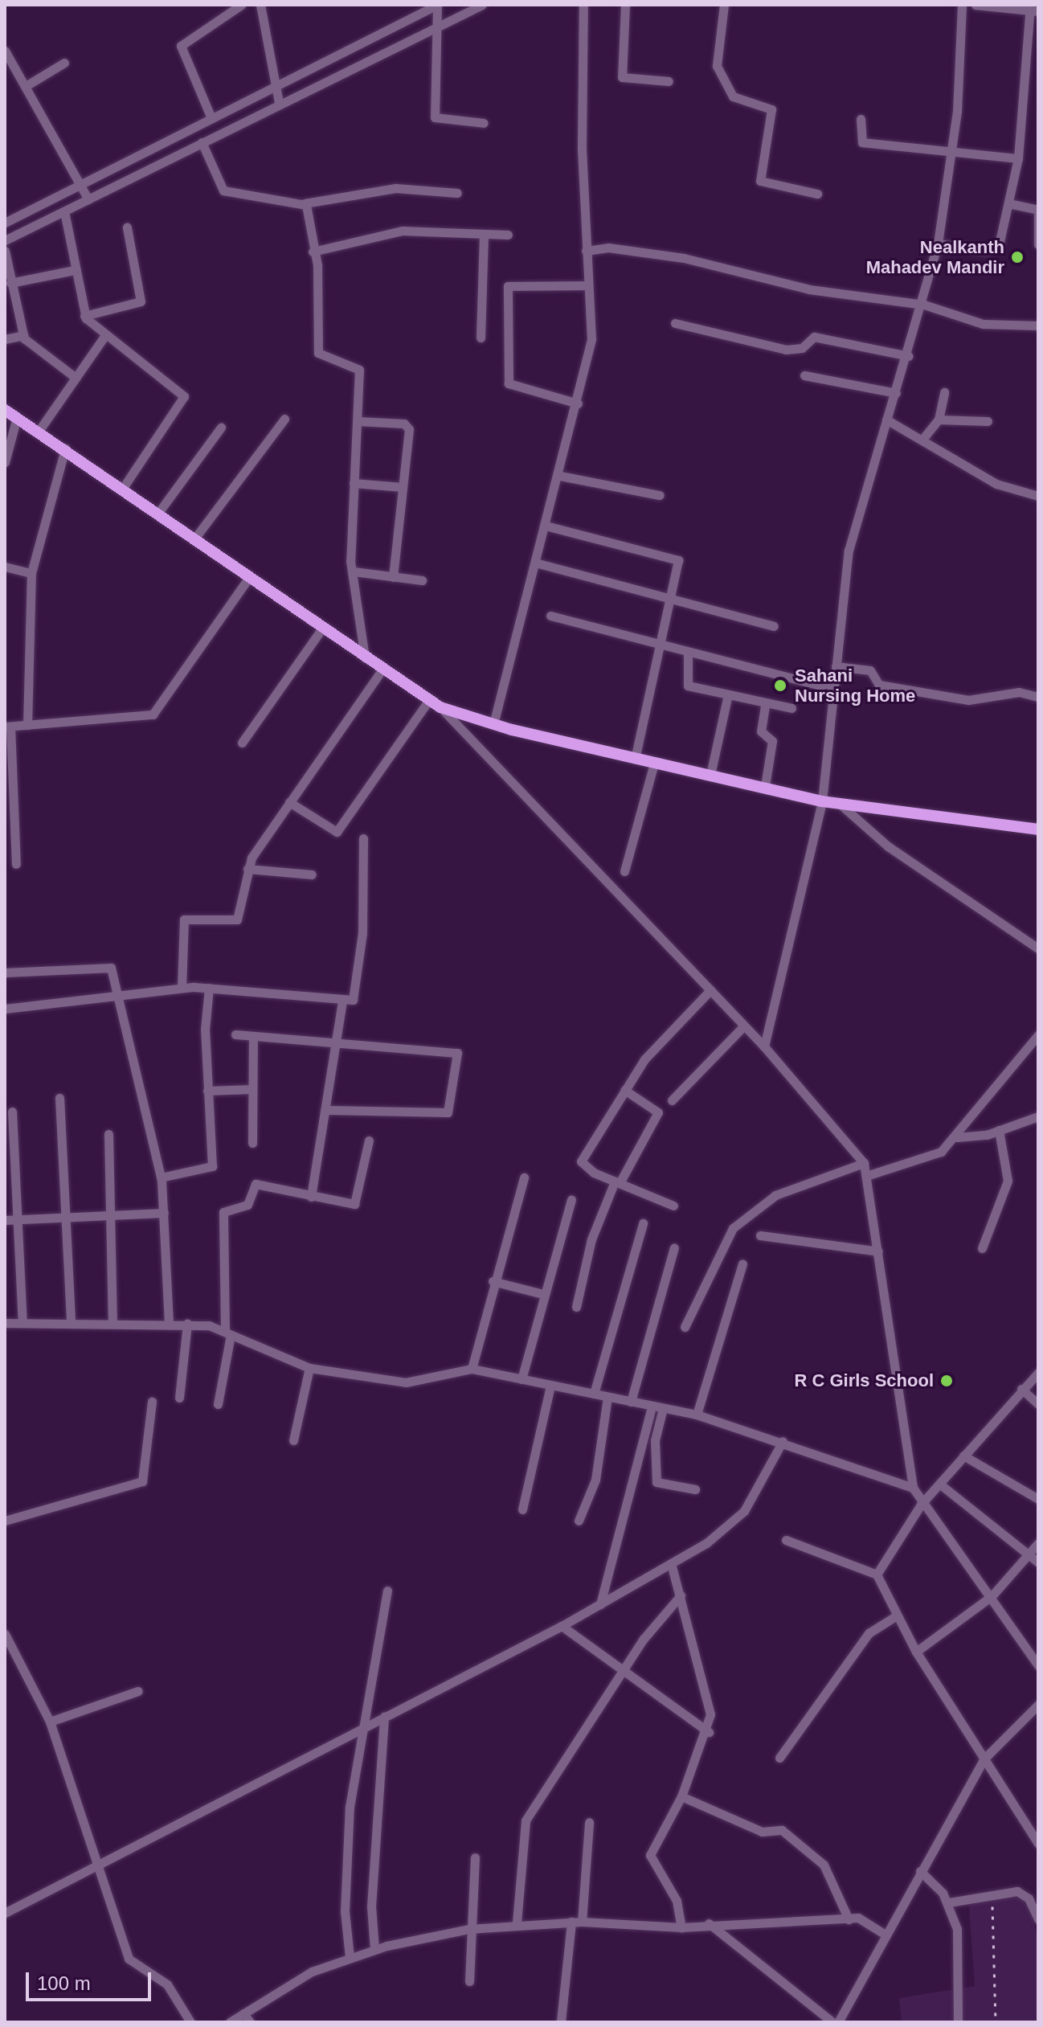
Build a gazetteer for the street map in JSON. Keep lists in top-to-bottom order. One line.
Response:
{"places":["Nealkanth Mahadev Mandir","Sahani Nursing Home","R C Girls School"],"scale_bar":"100 m"}
